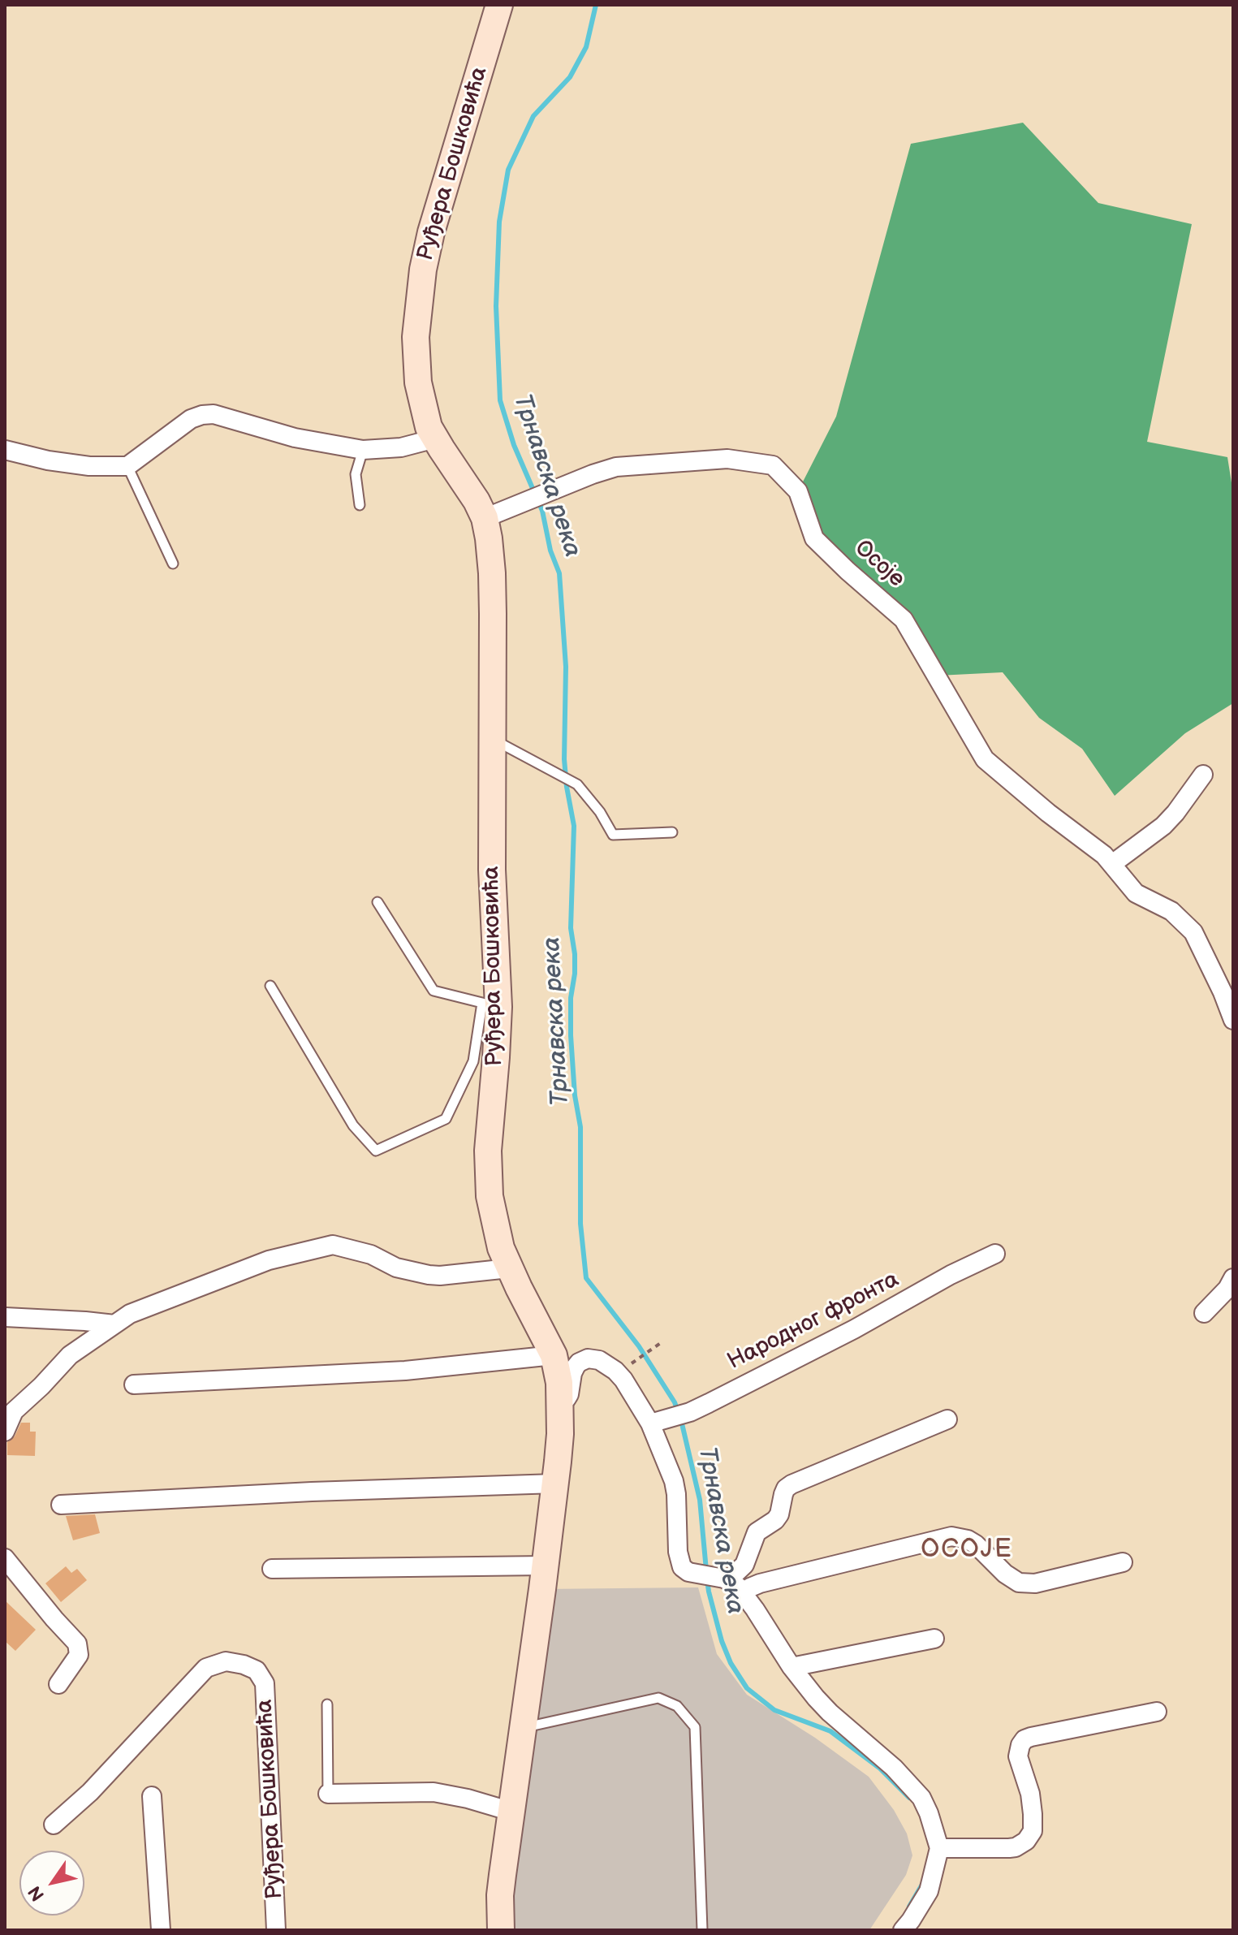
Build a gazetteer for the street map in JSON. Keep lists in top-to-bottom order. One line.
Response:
{"streets":{"main road":["Руђера Бошковића"],"street":["Осоје","Народног фронта"]},"crossings":[["Руђера Бошковића","Осоје"],["Руђера Бошковића","Народног фронта"]],"districts":["ОСОЈЕ"],"water":["Трнавска река"],"north":"bottom left"}
